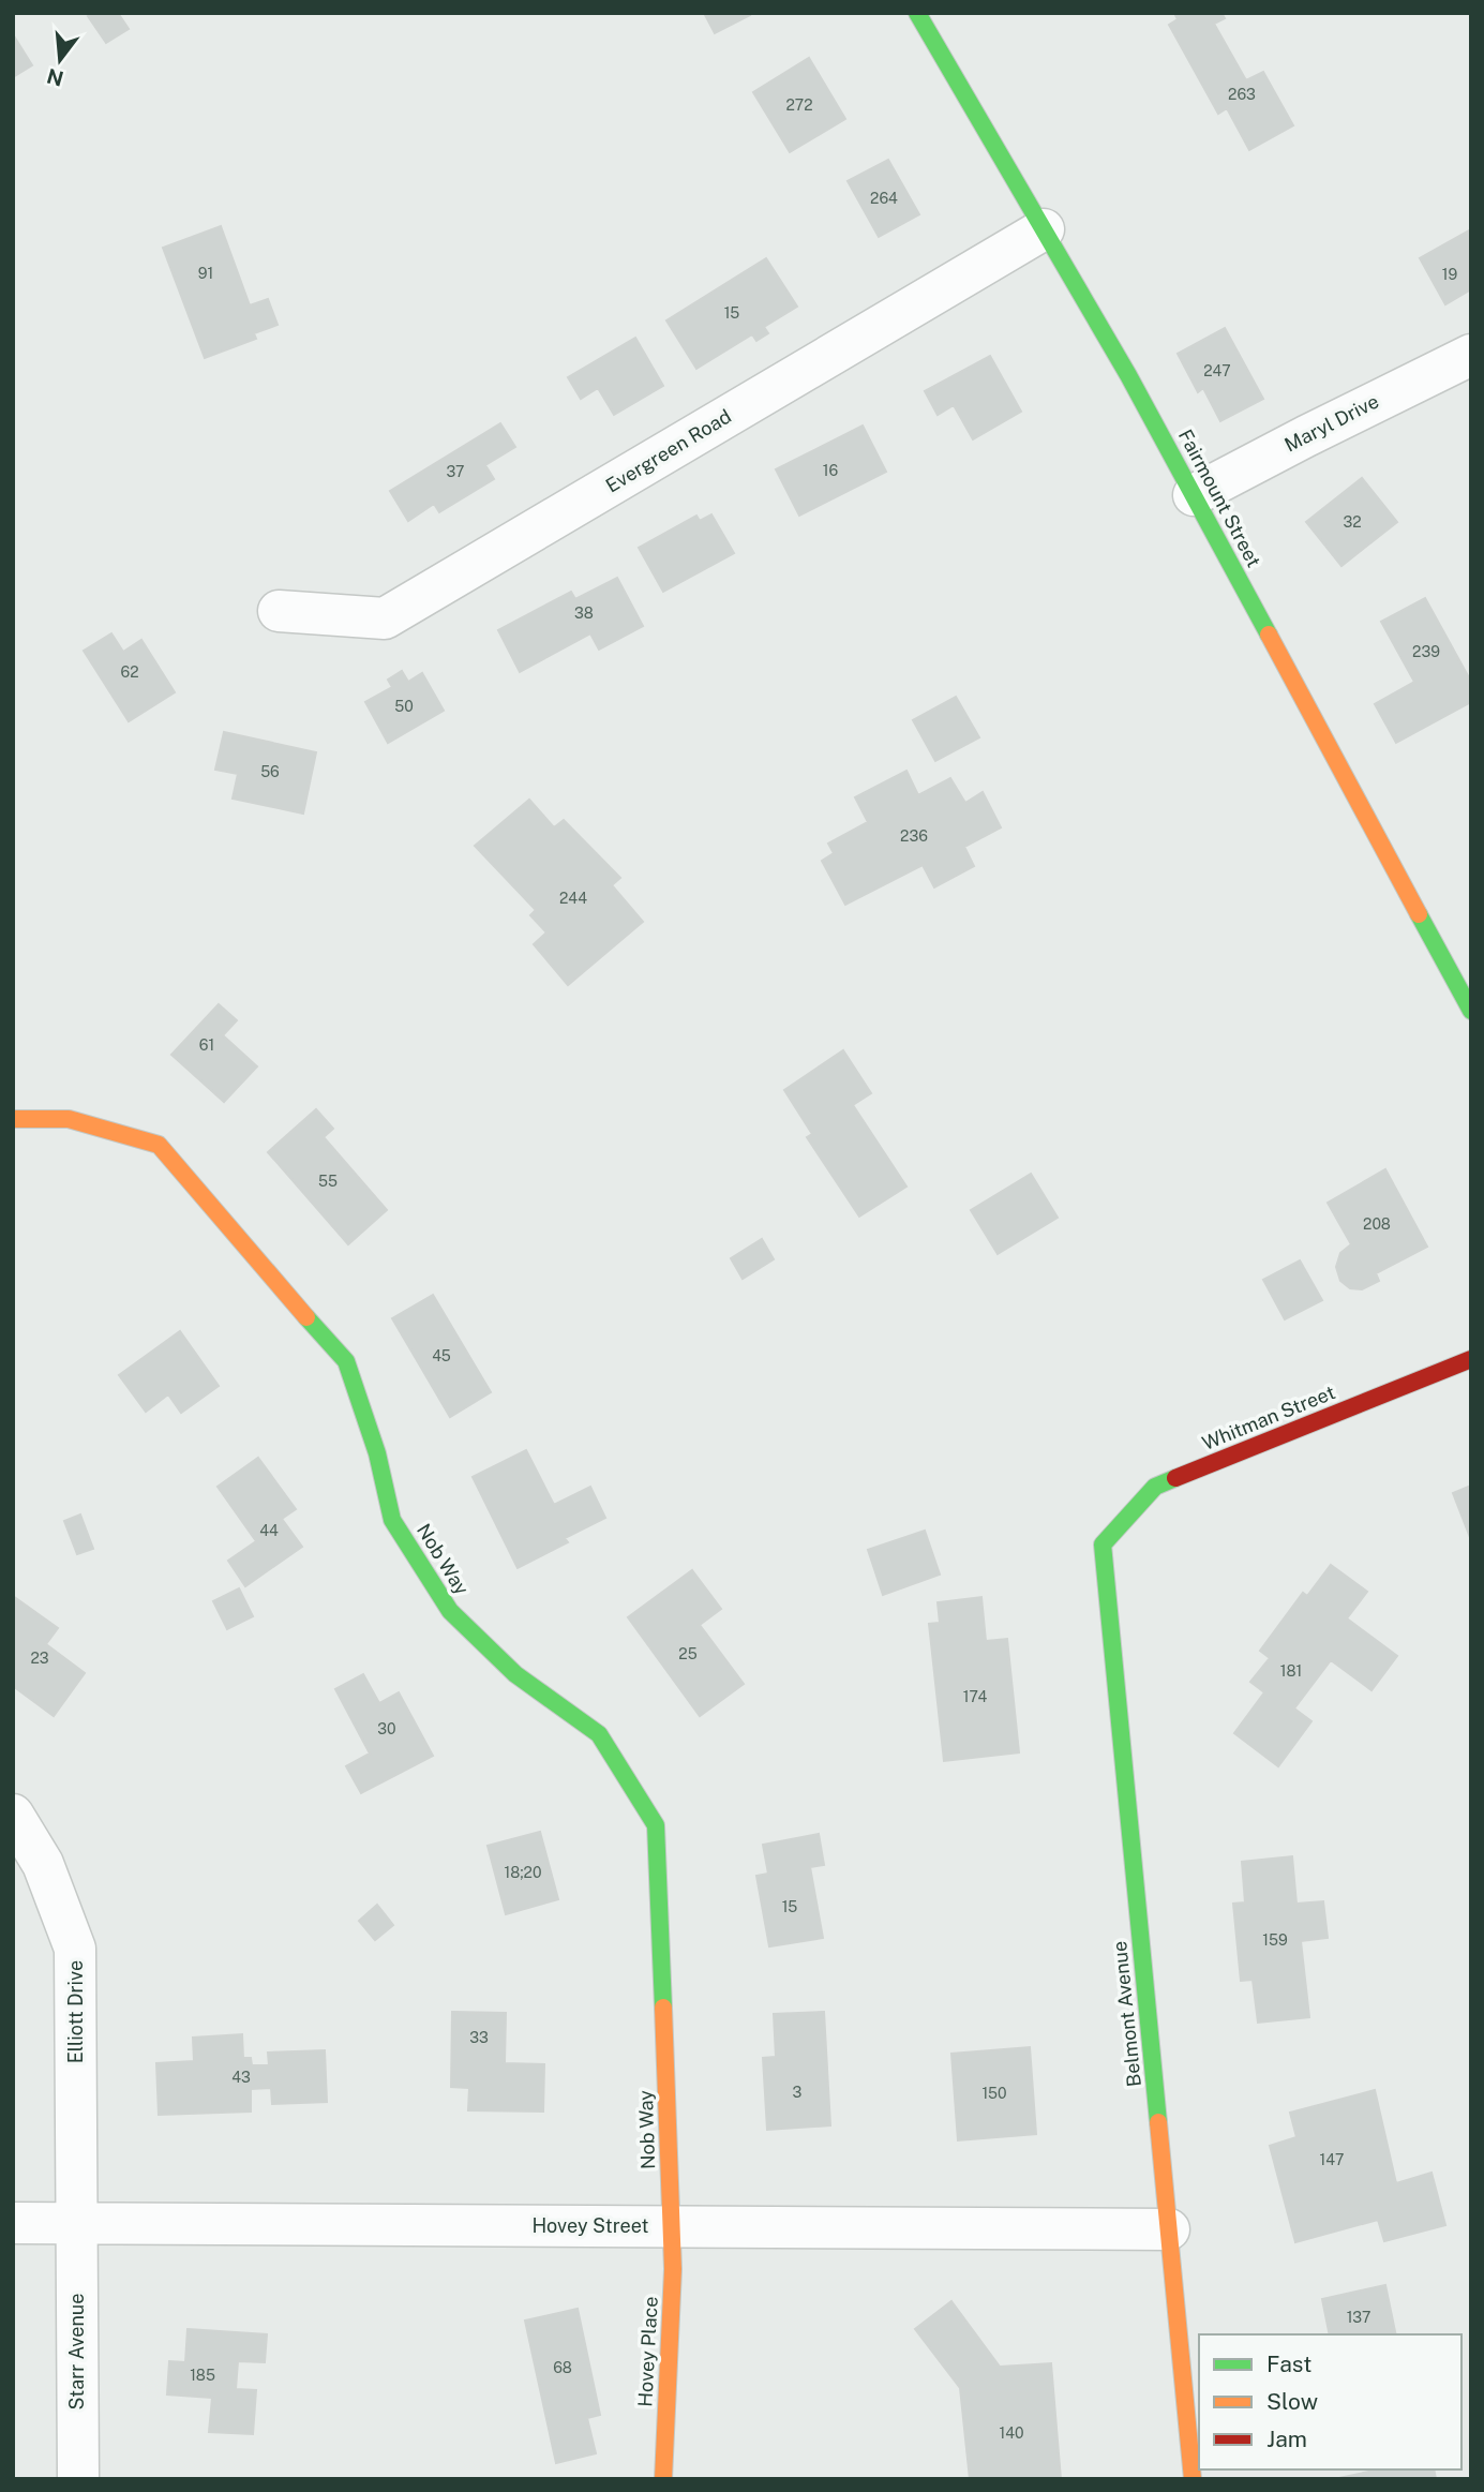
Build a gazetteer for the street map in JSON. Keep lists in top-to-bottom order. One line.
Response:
{"streets":{"street":["Maryl Drive","Evergreen Road","Fairmount Street","Whitman Street","Nob Way","Elliott Drive","Belmont Avenue","Hovey Street","Starr Avenue","Hovey Place"]},"crossings":[["Maryl Drive","Fairmount Street"],["Evergreen Road","Fairmount Street"],["Whitman Street","Belmont Avenue"],["Nob Way","Hovey Street"],["Nob Way","Hovey Place"],["Elliott Drive","Hovey Street"],["Elliott Drive","Starr Avenue"],["Belmont Avenue","Hovey Street"],["Hovey Street","Starr Avenue"],["Hovey Street","Hovey Place"]],"house_numbers":["263","272","264","91","19","15","247","16","37","32","38","239","62","50","56","236","244","61","55","208","45","44","25","23","181","174","30","18;20","15","159","33","43","3","150","147","137","68","185","140"],"legend":["Fast","Slow","Jam"],"north":"bottom"}
